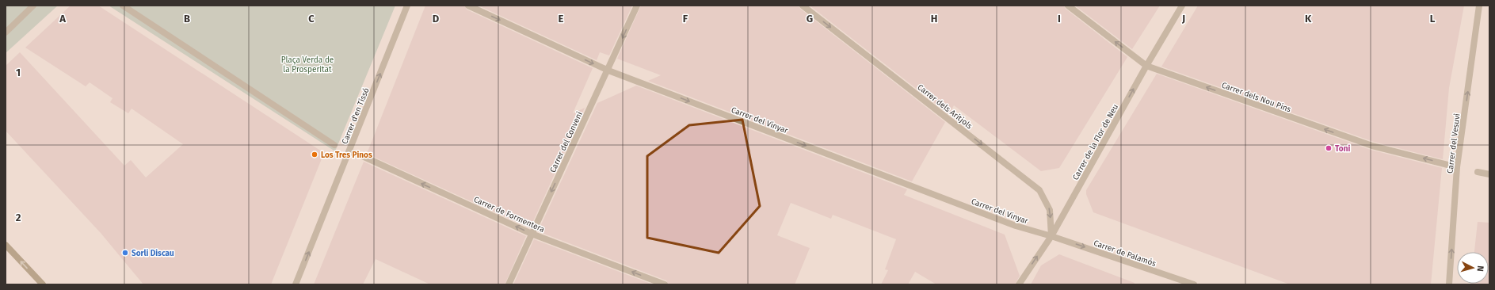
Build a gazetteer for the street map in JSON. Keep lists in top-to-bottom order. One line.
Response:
{"streets":{"street":["Carrer dels Nou Pins","Carrer dels Aritjols","Carrer d'en Tissó","Carrer del Vinyar","Carrer del Conveni","Carrer de la Flor de Neu","Carrer del Vesuvi","Carrer de Formentera","Carrer de Palamós"]},"crossings":[["Carrer dels Nou Pins","Carrer de la Flor de Neu"],["Carrer dels Nou Pins","Carrer del Vesuvi"],["Carrer dels Aritjols","Carrer del Vinyar"],["Carrer dels Aritjols","Carrer de la Flor de Neu"],["Carrer dels Aritjols","Carrer de Palamós"],["Carrer d'en Tissó","Carrer de Formentera"],["Carrer del Vinyar","Carrer del Conveni"],["Carrer del Vinyar","Carrer de la Flor de Neu"],["Carrer del Vinyar","Carrer de Palamós"],["Carrer del Conveni","Carrer de Formentera"],["Carrer de la Flor de Neu","Carrer de Palamós"]],"one_way":["Carrer dels Nou Pins","Carrer dels Aritjols","Carrer d'en Tissó","Carrer del Vinyar","Carrer del Conveni","Carrer de la Flor de Neu","Carrer del Vesuvi","Carrer de Formentera","Carrer de Palamós"],"parks":["Plaça Verda de la Prosperitat"],"places":["Toni","Los Tres Pinos","Sorli Discau"],"north":"right","grid":{"columns":["A","B","C","D","E","F","G","H","I","J","K","L"],"rows":["1","2"]}}
